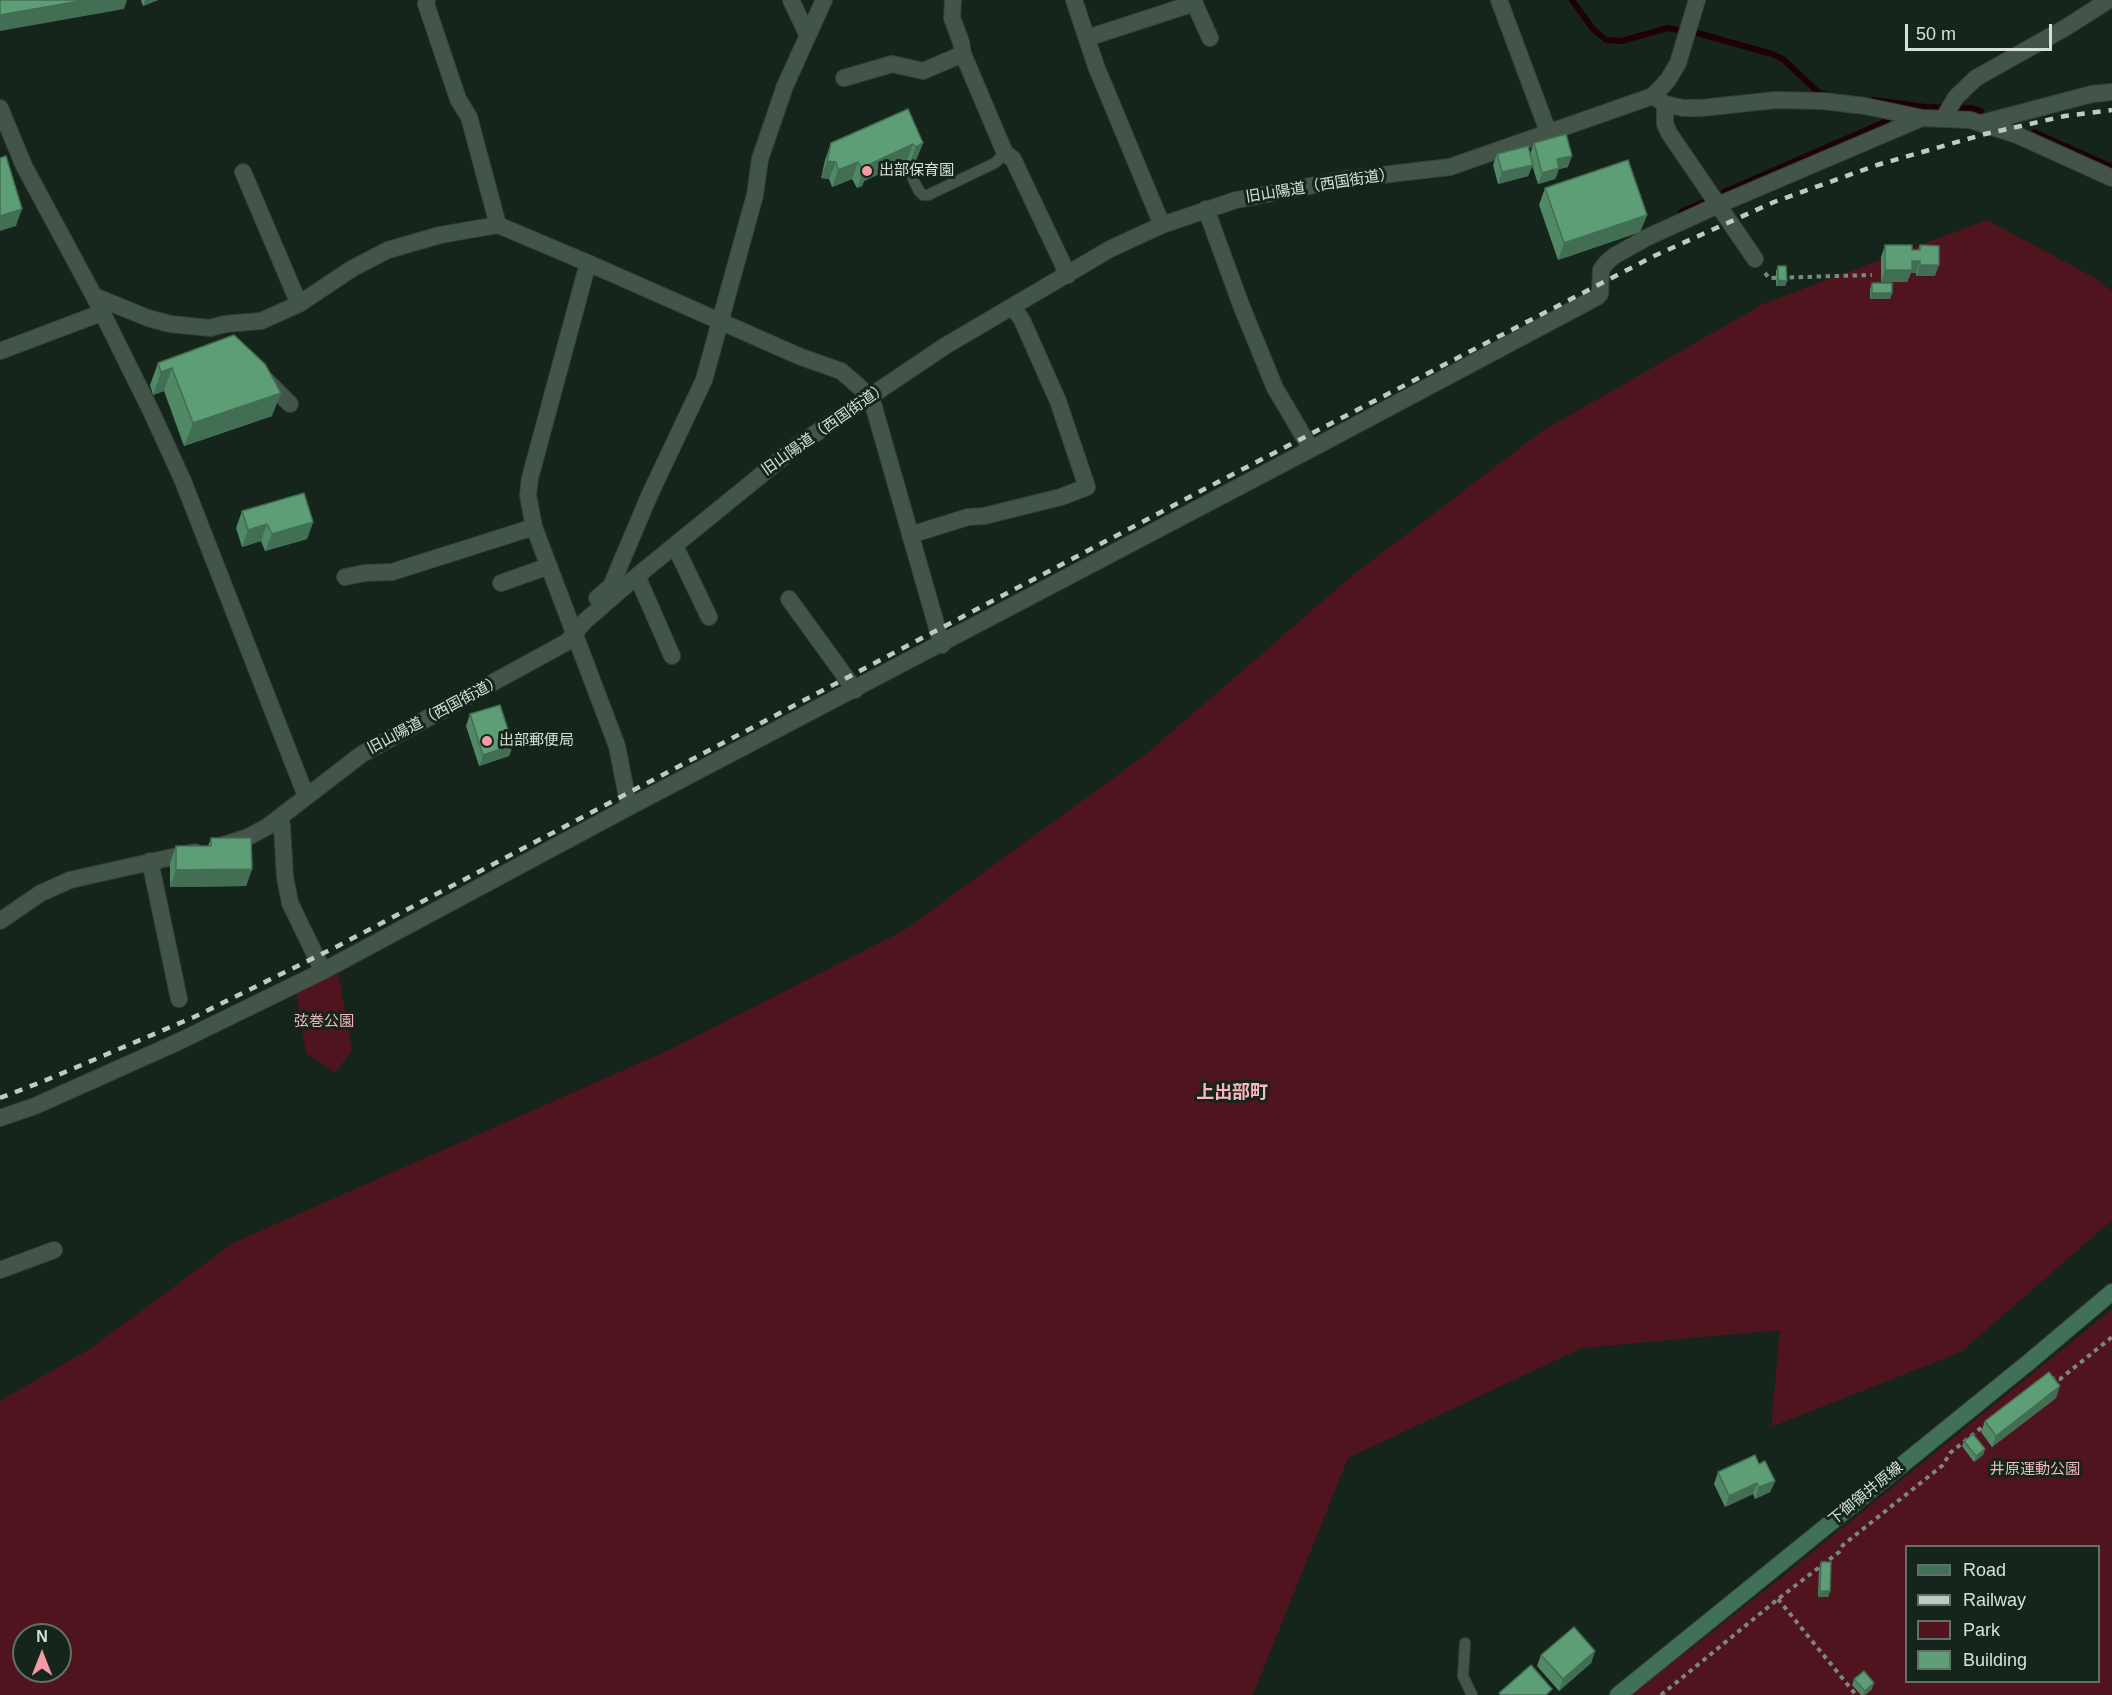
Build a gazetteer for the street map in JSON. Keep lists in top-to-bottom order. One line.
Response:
{"streets":{"main road":["下御領井原線"],"street":["旧山陽道（西国街道）"]},"districts":["上出部町"],"parks":["弦巻公園","井原運動公園"],"places":["出部保育園","出部郵便局"],"legend":["Road","Railway","Park","Building"],"scale_bar":"50 m","north":"top"}
